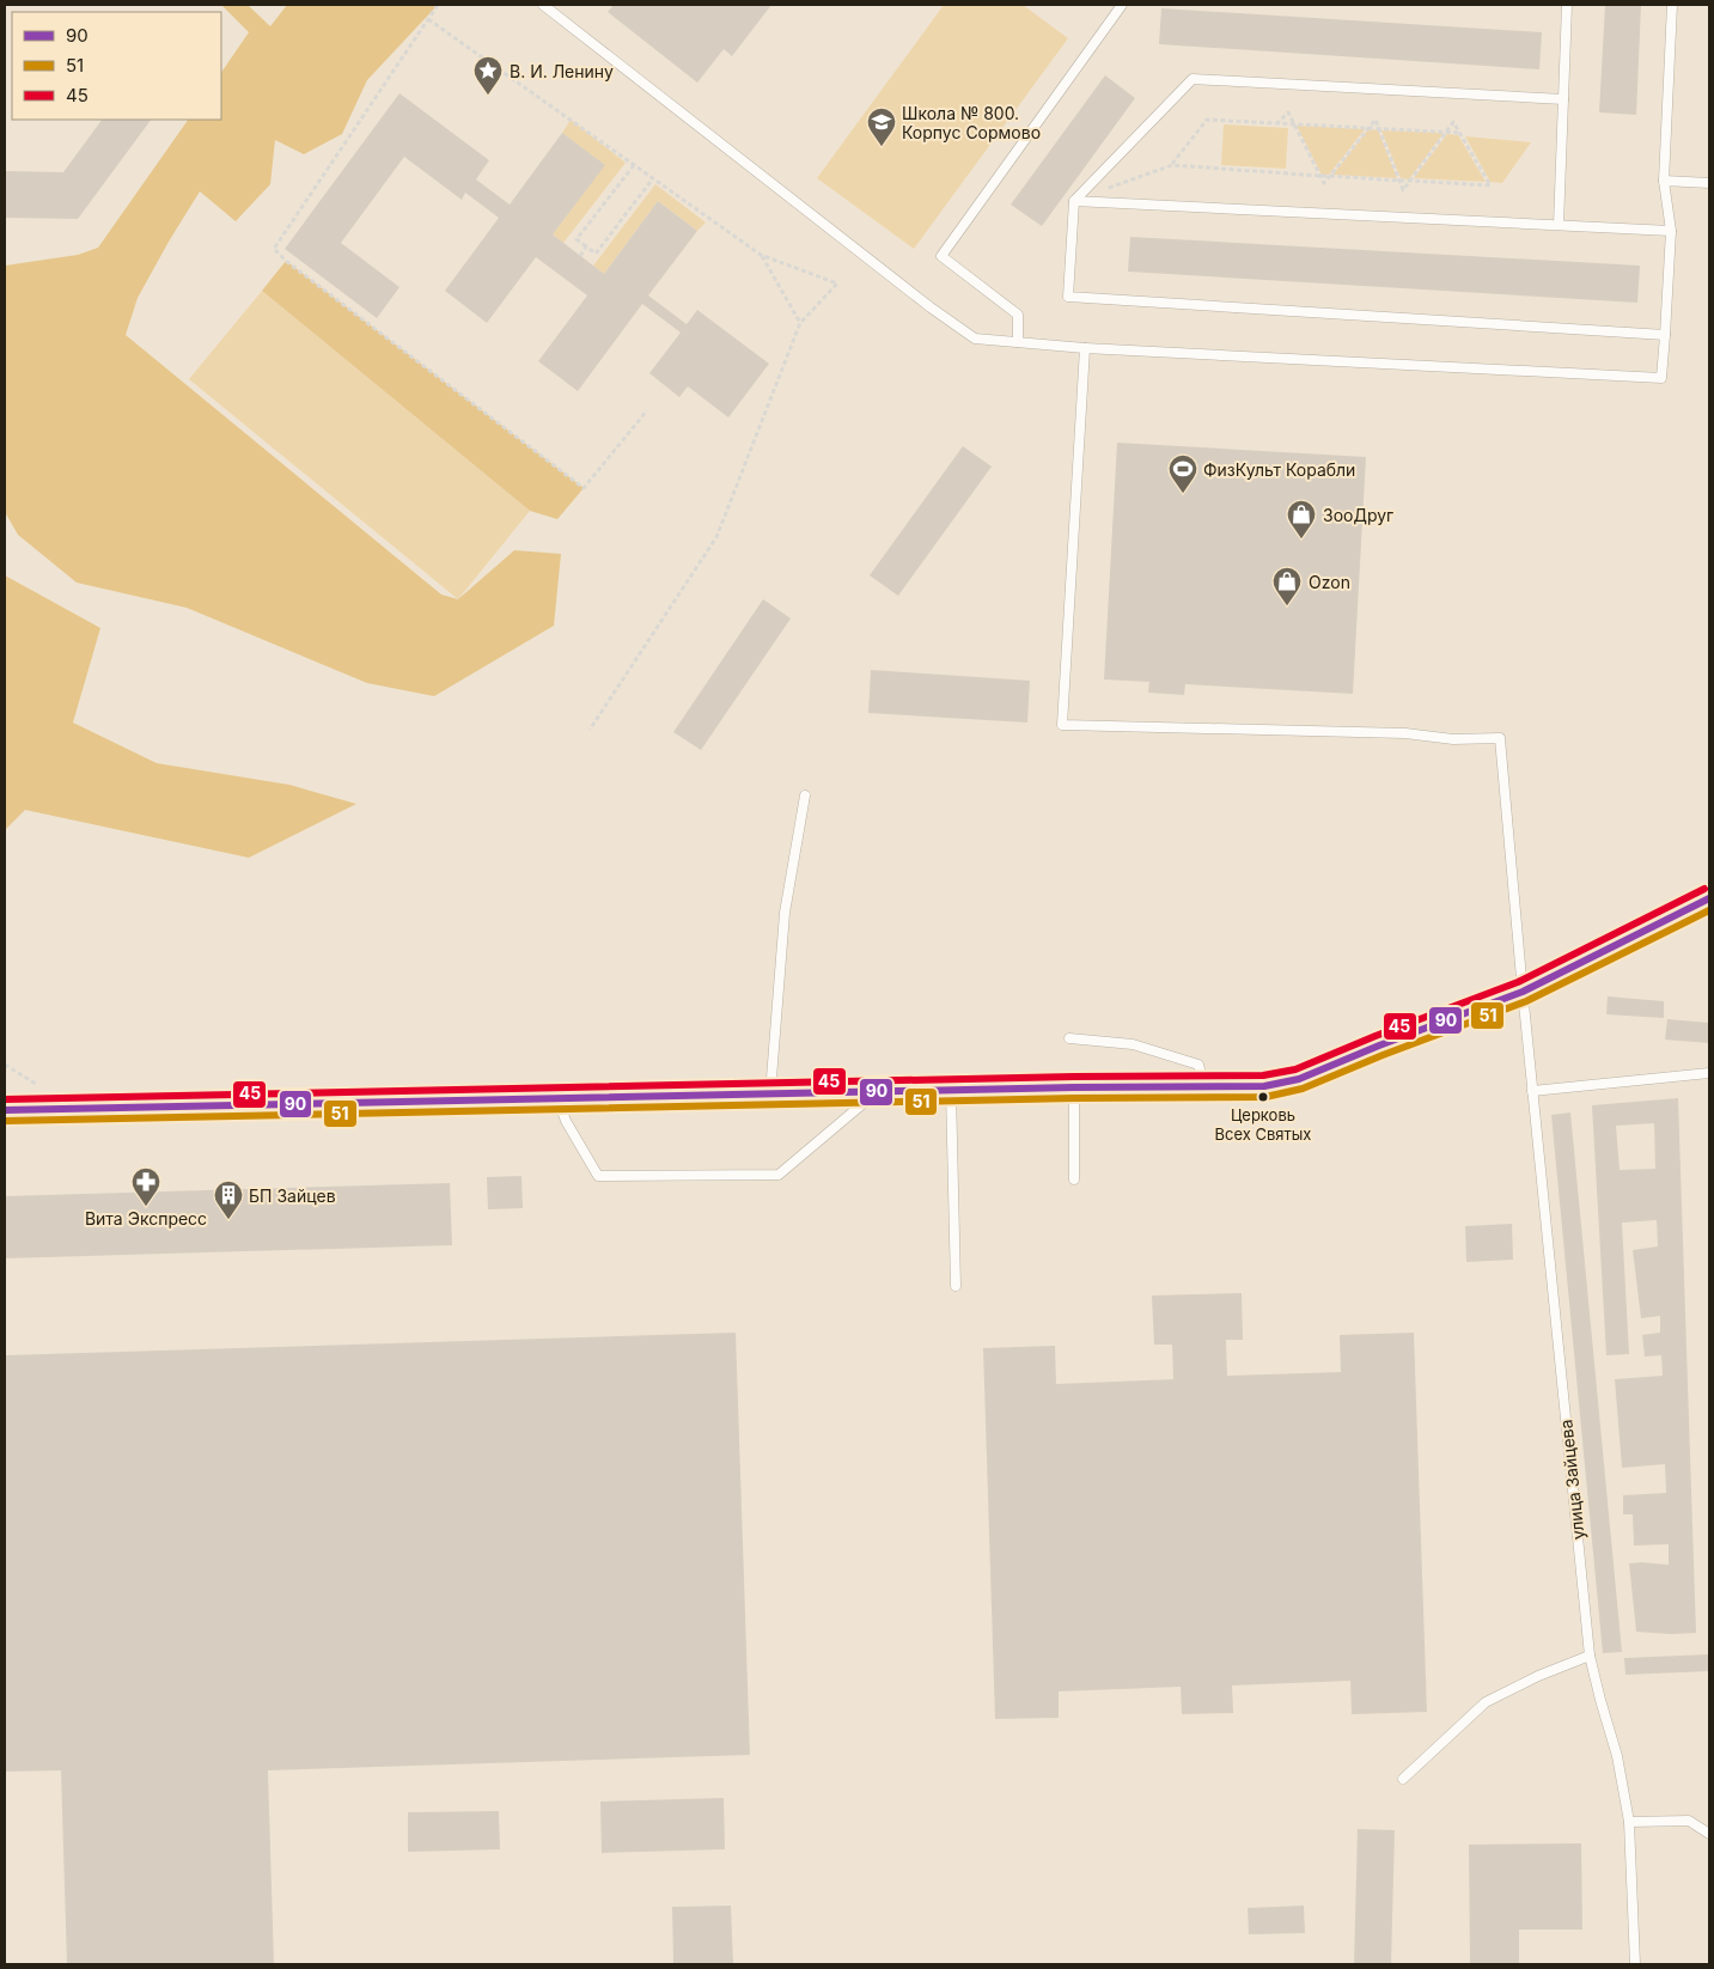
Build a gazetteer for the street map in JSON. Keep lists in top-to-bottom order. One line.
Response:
{"streets":{"lane":["улица Зайцева"]},"places":{"place":["В. И. Ленину"],"school or university":["Школа № 800. Корпус Сормово"],"sports":["ФизКульт Корабли"],"shop":["ЗооДруг","Ozon"],"other":["Церковь Всех Святых"],"pharmacy":["Вита Экспресс"],"building":["БП Зайцев"]},"lines":["transit line 45","transit line 90","transit line 51"],"legend":["90","51","45"]}
